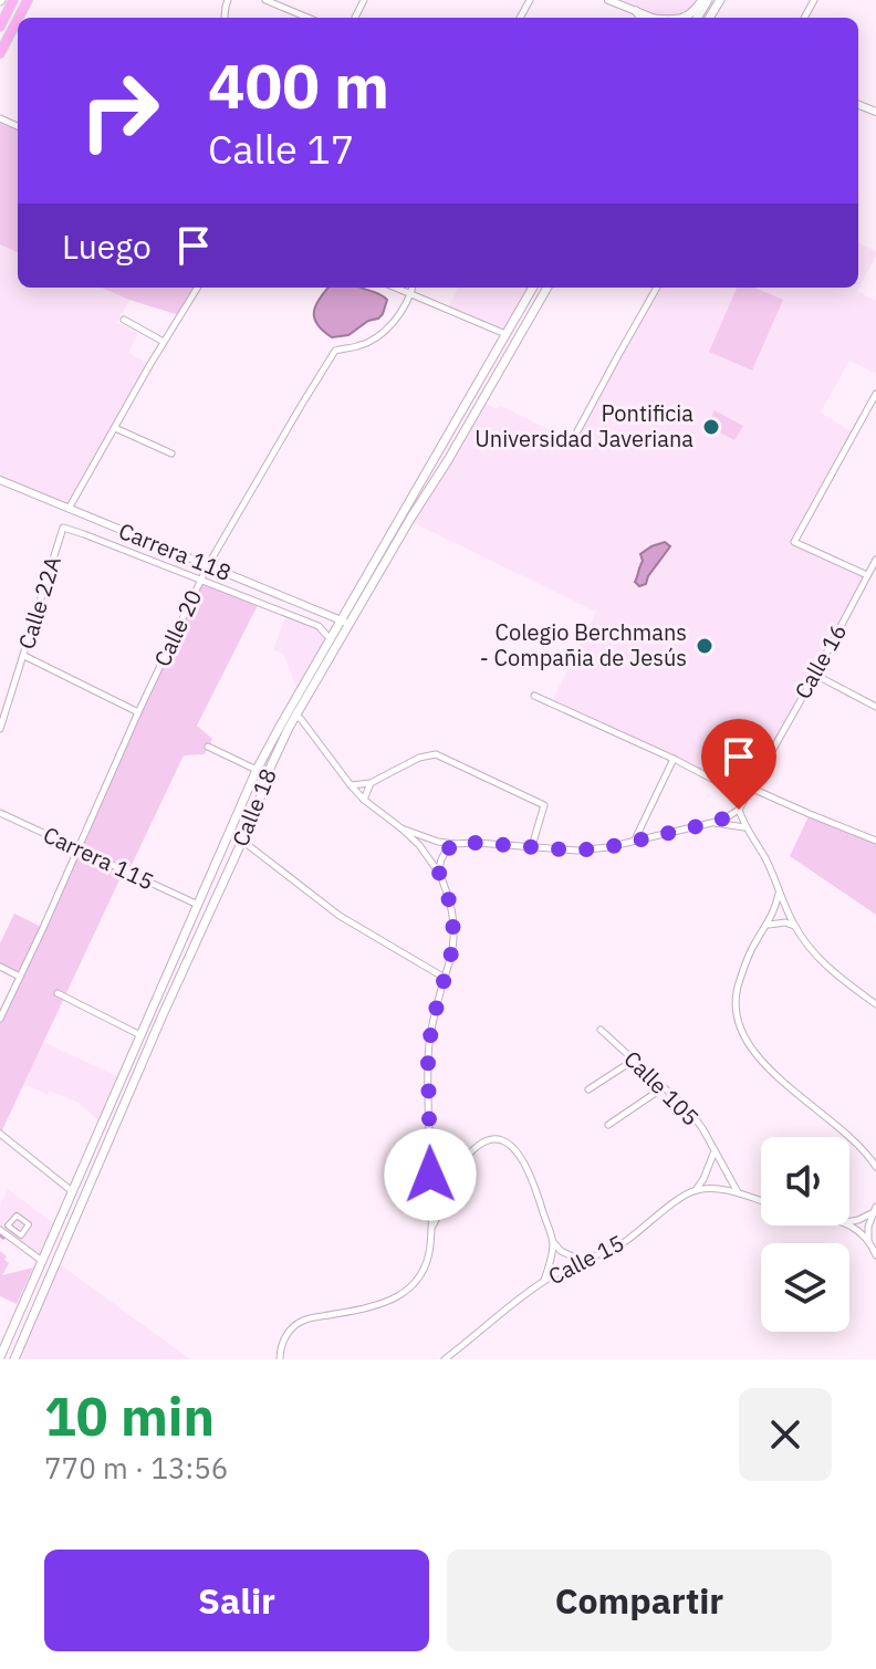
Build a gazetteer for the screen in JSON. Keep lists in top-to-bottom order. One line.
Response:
{"streets":{"main road":["Calle 18"],"street":["Carrera 118","Calle 22A","Calle 20","Calle 16","Carrera 115","Calle 105","Calle 15"]},"crossings":[["Carrera 118","Calle 20"],["Carrera 118","Calle 18"],["Calle 22A","Calle 20"],["Calle 20","Carrera 115"],["Calle 18","Carrera 115"]],"places":["Pontificia Universidad Javeriana","Colegio Berchmans - Compañia de Jesús"],"page":{"turn":["400 m","Calle 17"],"then":"Luego","heading":["10 min","770 m · 13:56"],"buttons":["Salir","Compartir"]}}
